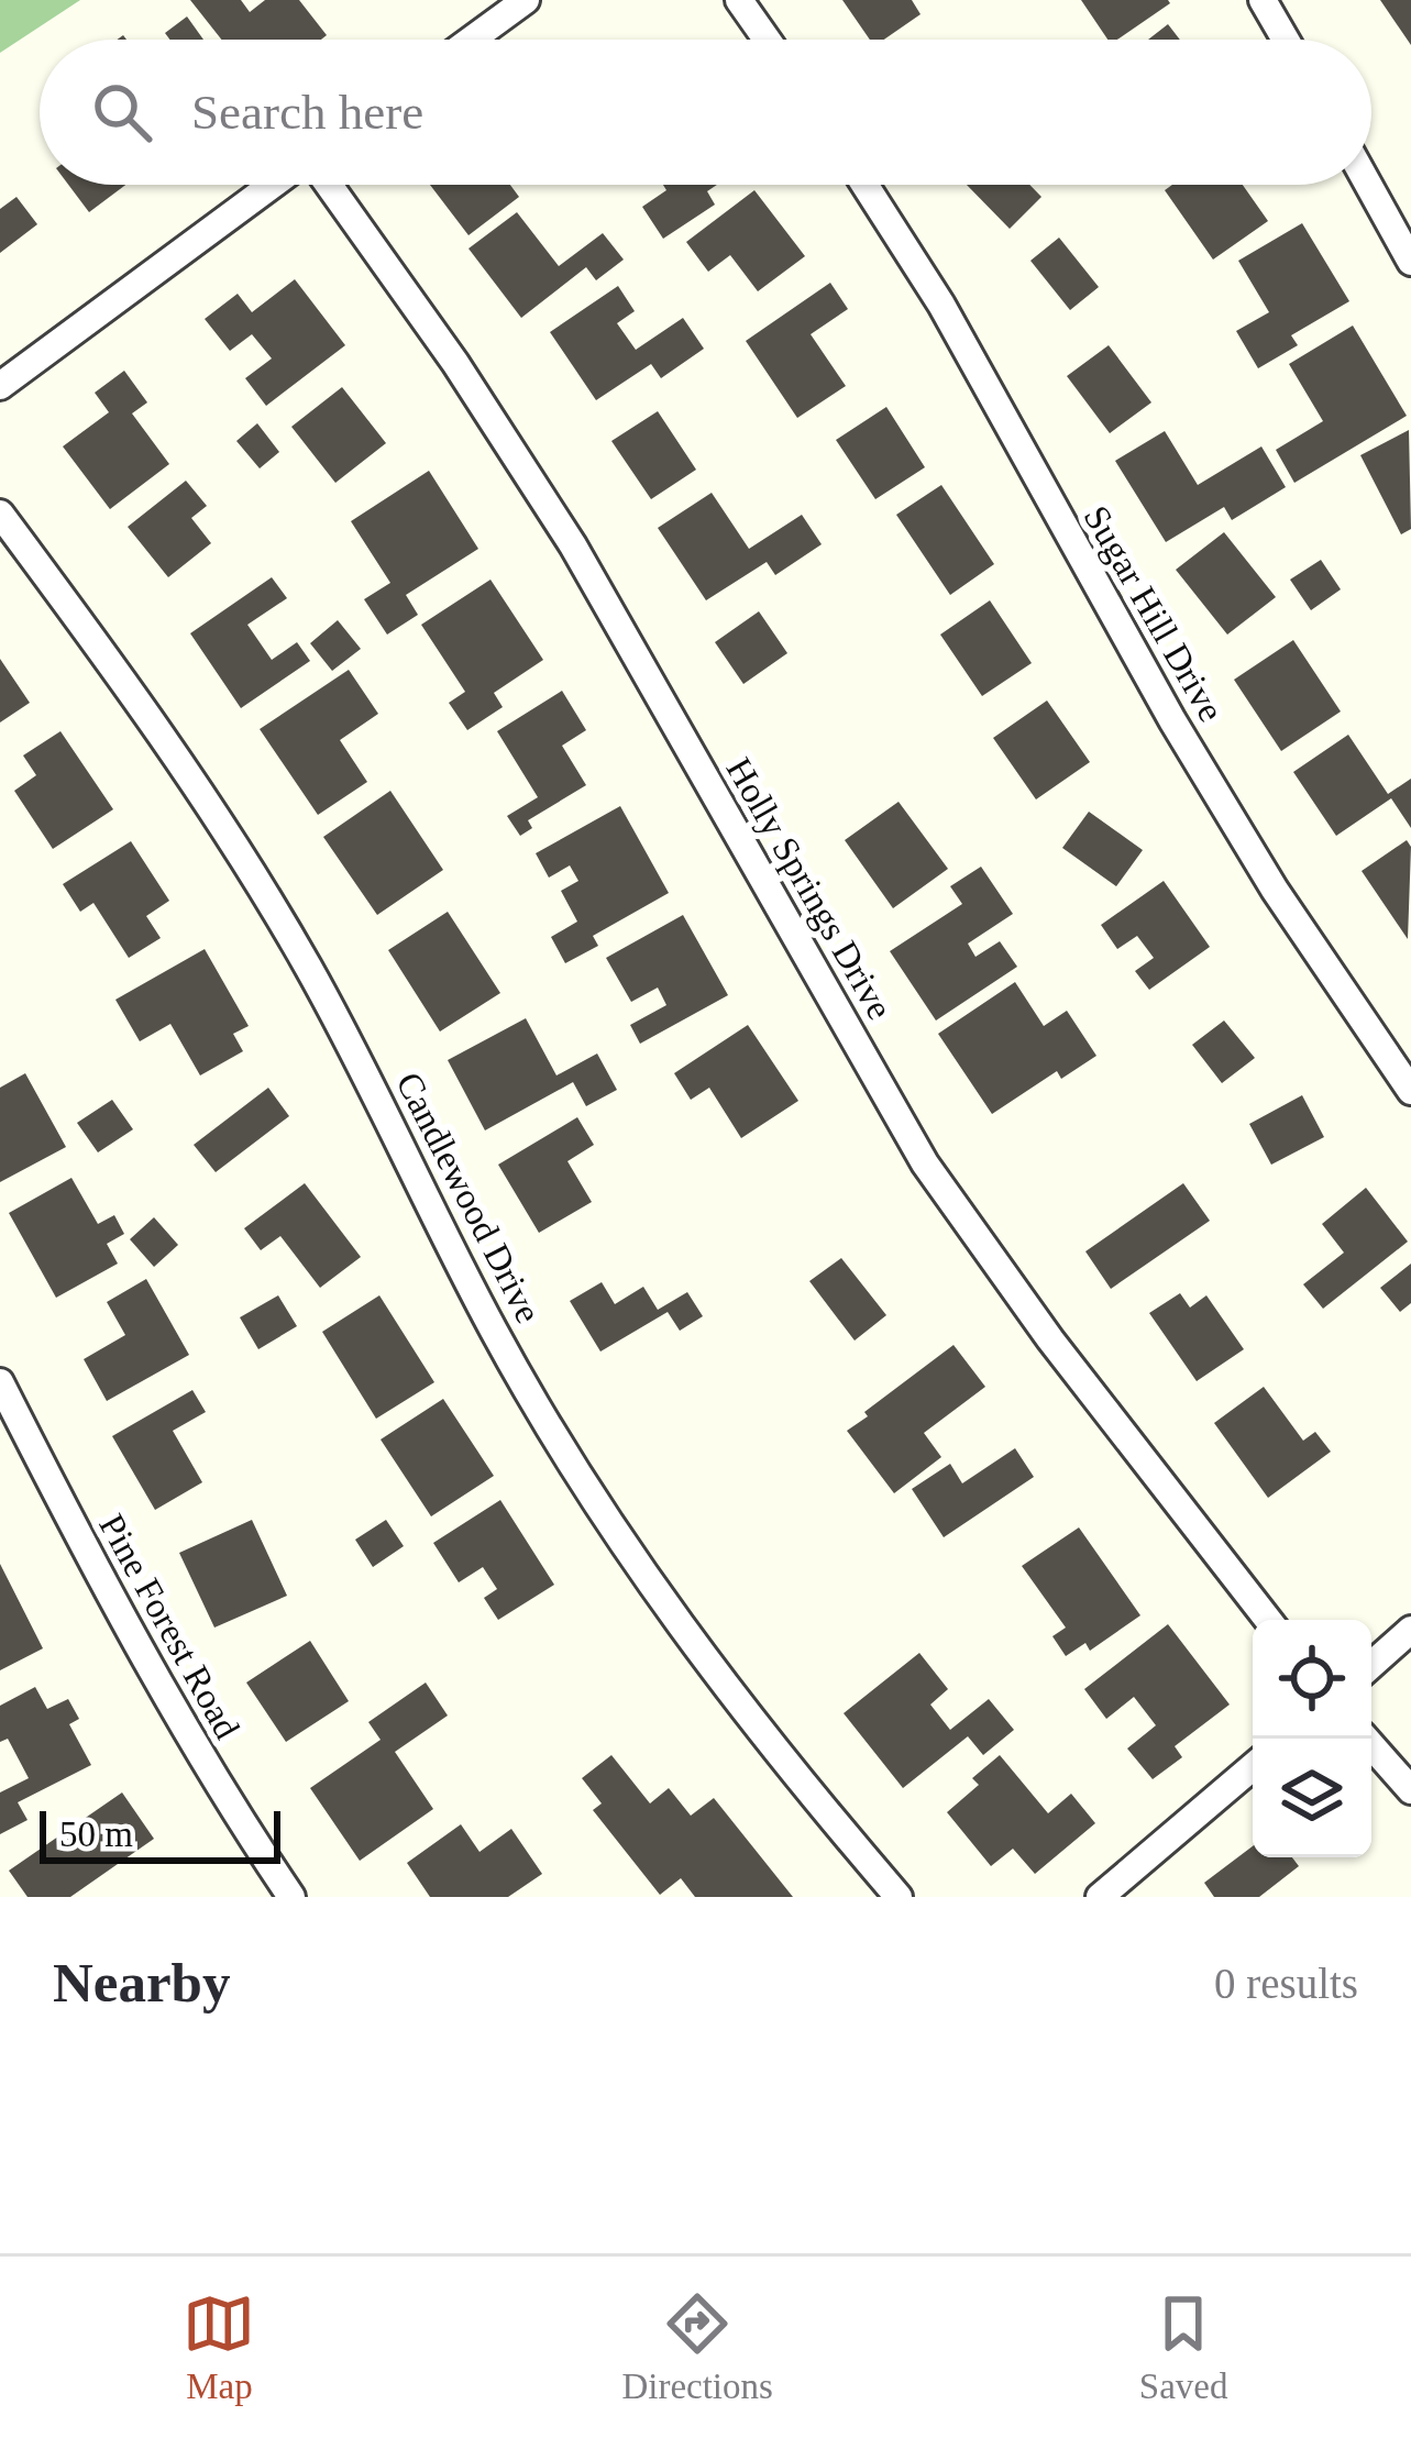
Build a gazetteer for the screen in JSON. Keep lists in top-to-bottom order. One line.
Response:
{"streets":{"street":["Sugar Hill Drive","Holly Springs Drive","Candlewood Drive","Pine Forest Road"]},"scale_bar":"50 m","page":{"search":"Search here","scale":"50 m","heading":["Nearby","0 results"],"nav":["Map","Directions","Saved"]}}
